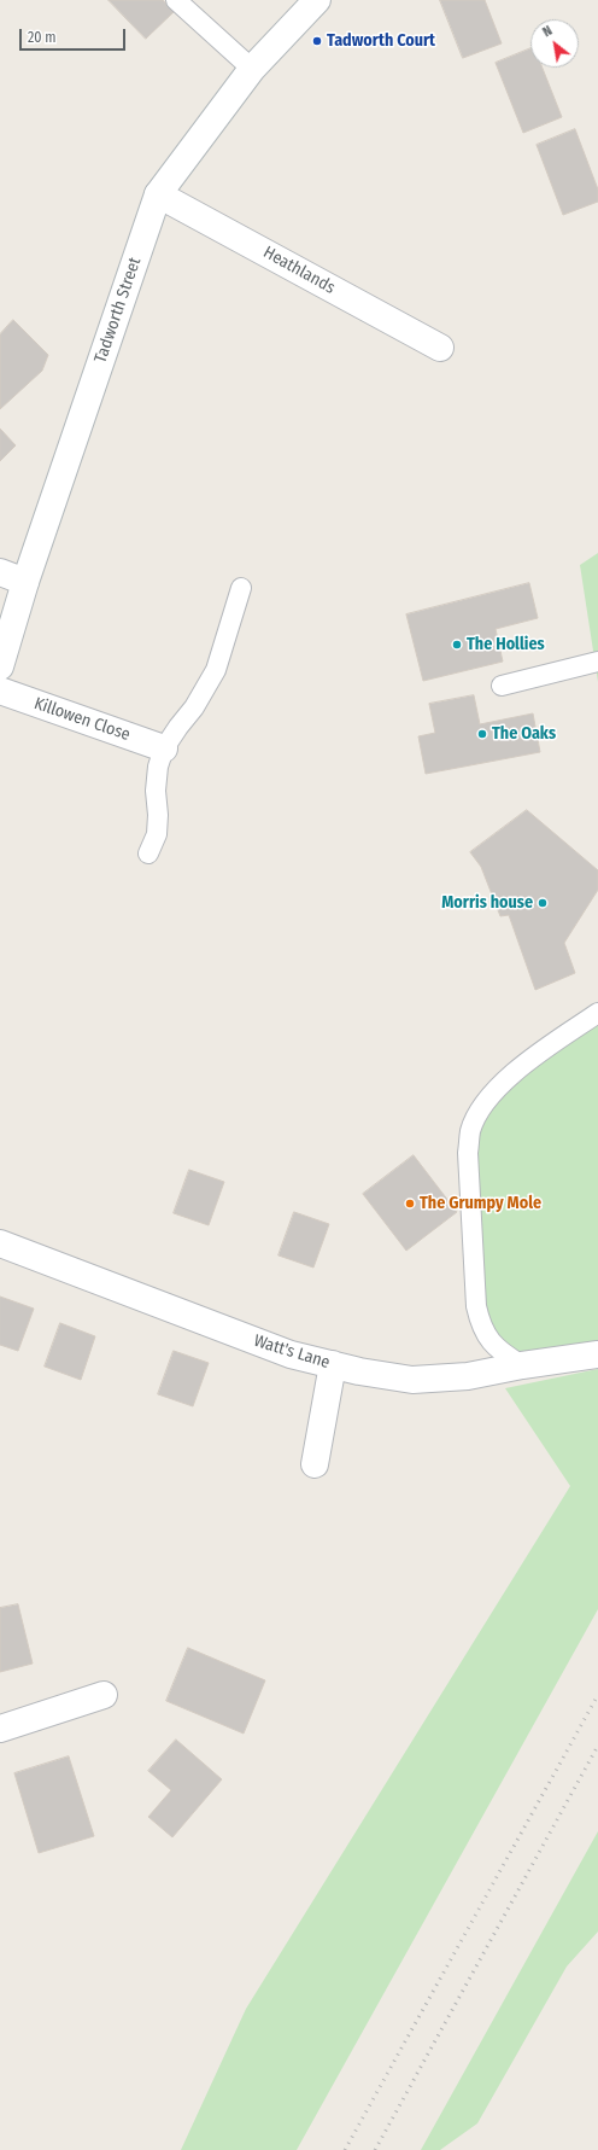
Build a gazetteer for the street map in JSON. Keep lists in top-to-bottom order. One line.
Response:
{"streets":{"street":["Heathlands","Tadworth Street","Killowen Close","Watt's Lane"]},"crossings":[["Heathlands","Tadworth Street"]],"places":["Tadworth Court","The Hollies","The Oaks","Morris house","The Grumpy Mole"],"scale_bar":"20 m","north":"top left"}
